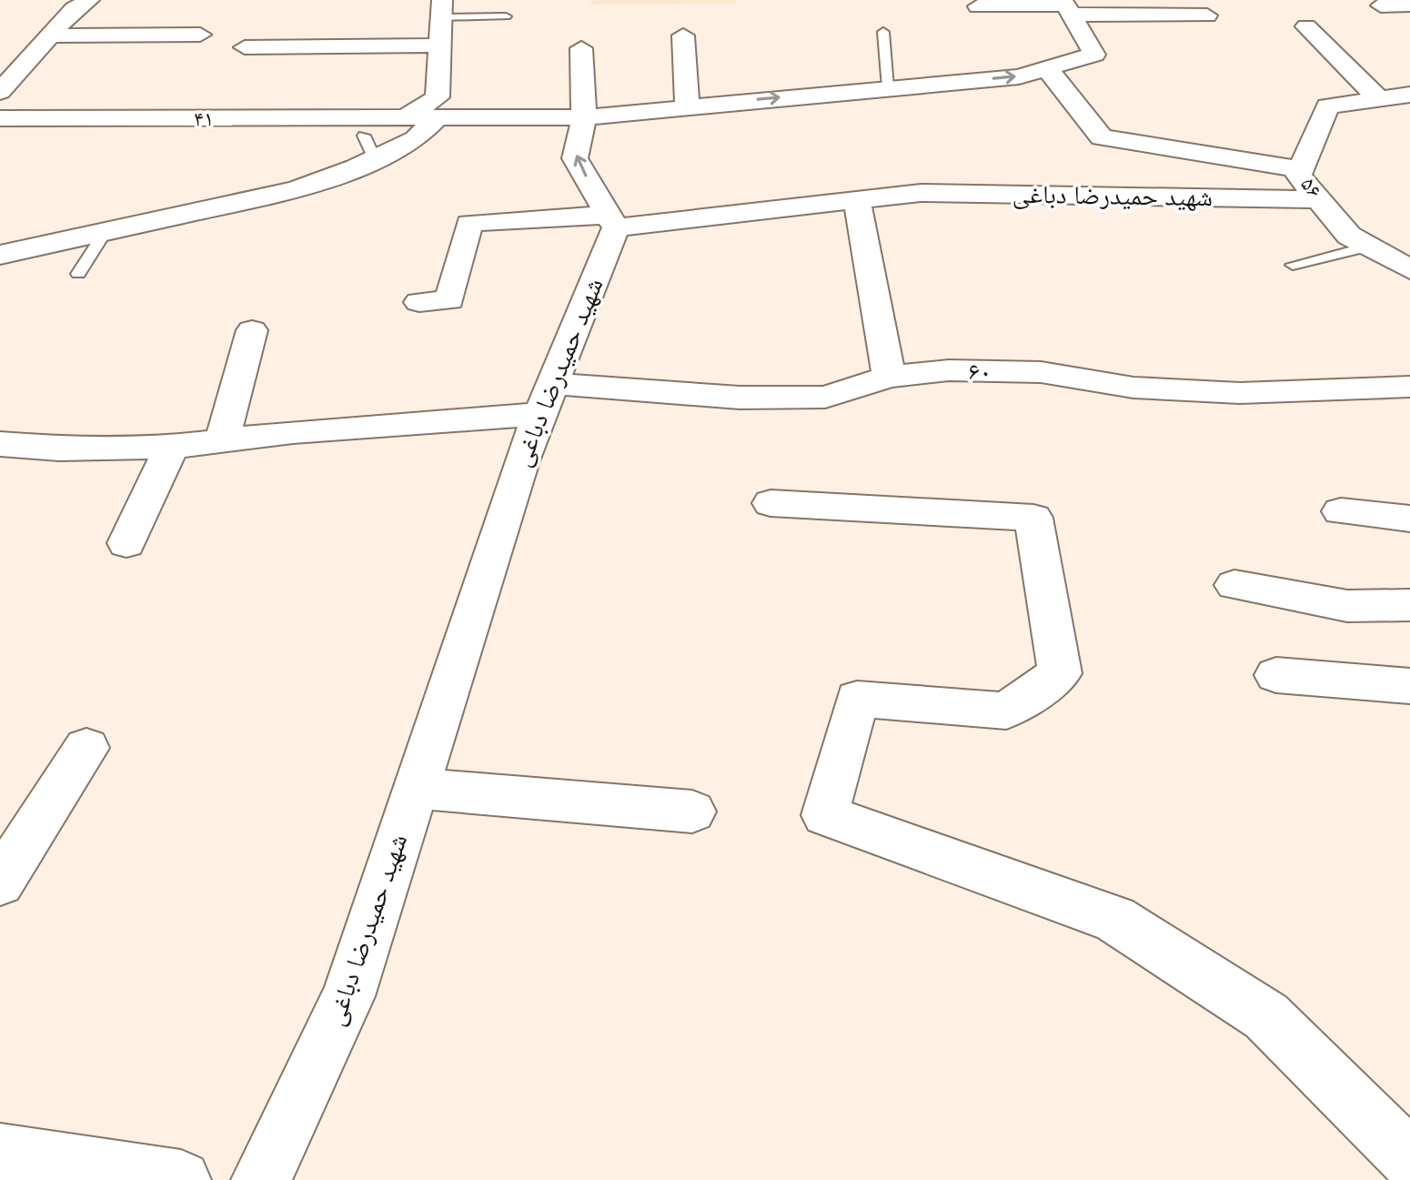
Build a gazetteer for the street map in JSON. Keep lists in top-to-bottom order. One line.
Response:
{"streets":{"street":["۴۱","۵۶","شهید حمیدرضا دباغی","۶۰"]},"crossings":[["۵۶","شهید حمیدرضا دباغی"],["شهید حمیدرضا دباغی","۶۰"]]}
